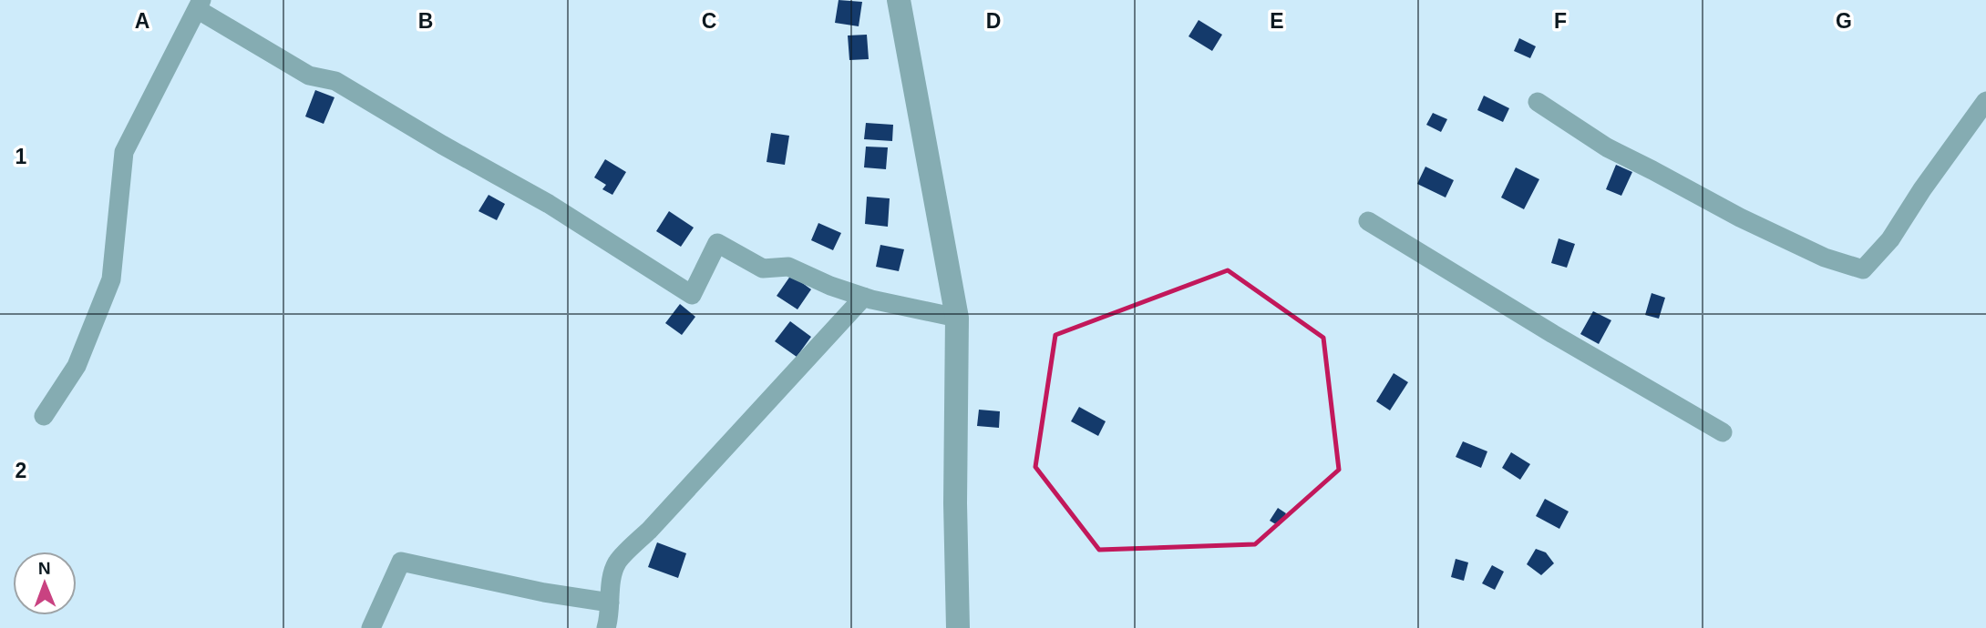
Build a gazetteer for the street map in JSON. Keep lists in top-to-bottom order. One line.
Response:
{"north":"top","grid":{"columns":["A","B","C","D","E","F","G"],"rows":["1","2"]}}
